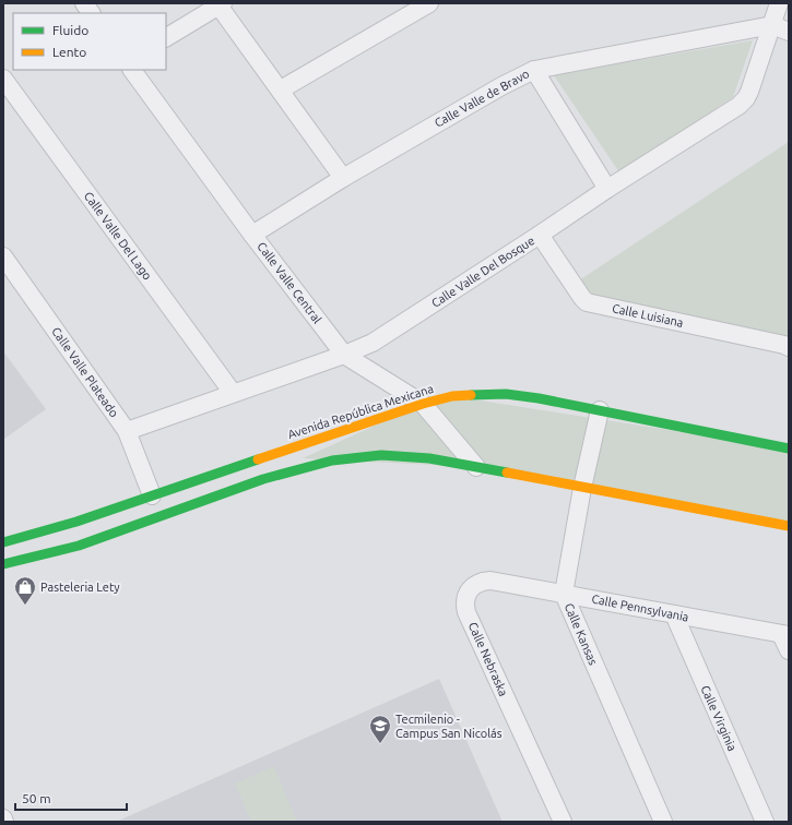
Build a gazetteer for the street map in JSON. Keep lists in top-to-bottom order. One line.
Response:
{"streets":{"street":["Calle Valle de Bravo","Calle Valle Del Lago","Calle Valle Del Bosque","Calle Valle Central","Calle Luisiana","Calle Valle Plateado","Avenida República Mexicana","Calle Pennsylvania","Calle Kansas","Calle Nebraska","Calle Virginia"]},"crossings":[["Calle Valle de Bravo","Calle Valle Del Bosque"],["Calle Valle de Bravo","Calle Valle Central"],["Calle Valle Del Lago","Calle Valle Del Bosque"],["Calle Valle Del Bosque","Calle Valle Central"],["Calle Valle Del Bosque","Calle Luisiana"],["Calle Valle Del Bosque","Calle Valle Plateado"],["Calle Valle Central","Avenida República Mexicana"],["Calle Valle Plateado","Avenida República Mexicana"],["Avenida República Mexicana","Calle Kansas"],["Calle Pennsylvania","Calle Kansas"],["Calle Pennsylvania","Calle Nebraska"],["Calle Pennsylvania","Calle Virginia"]],"places":{"shop":["Pasteleria Lety"],"school or university":["Tecmilenio - Campus San Nicolás"]},"legend":["Fluido","Lento"],"scale_bar":"50 m"}
